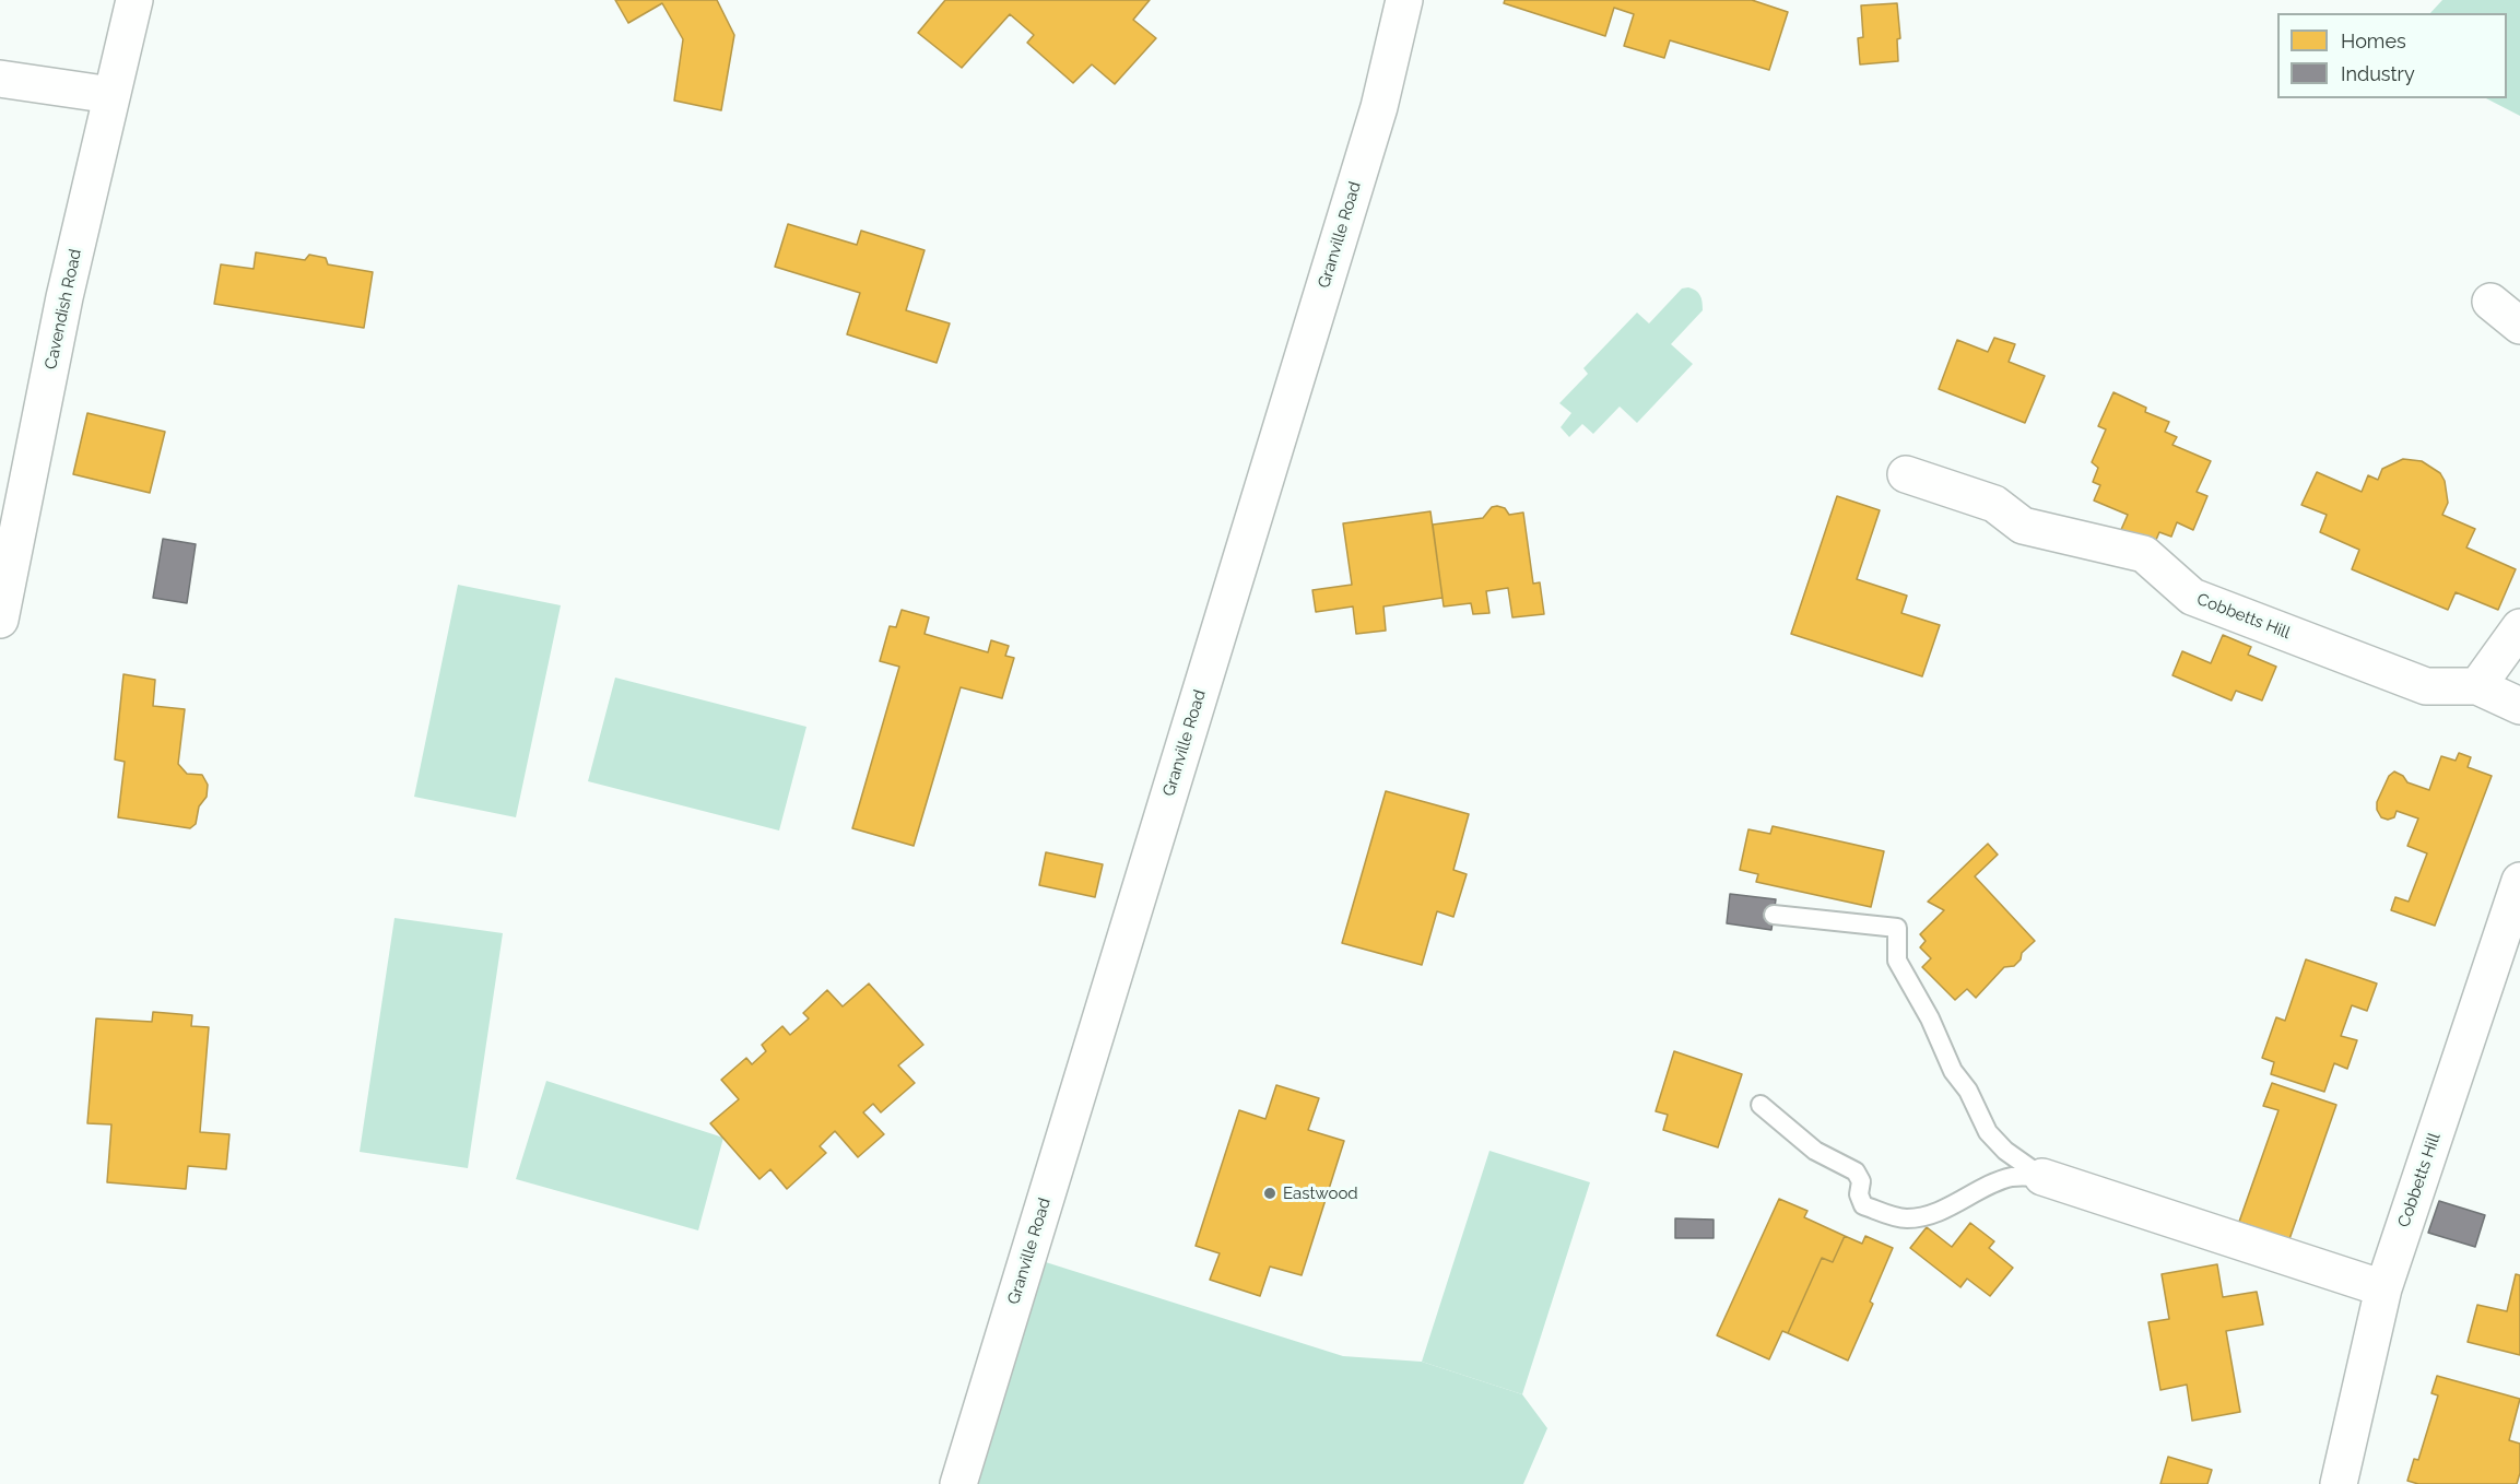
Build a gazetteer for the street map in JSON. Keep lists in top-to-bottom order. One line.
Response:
{"streets":{"street":["Granville Road","Cavendish Road","Cobbetts Hill"]},"places":["Eastwood"],"legend":["Homes","Industry"]}
